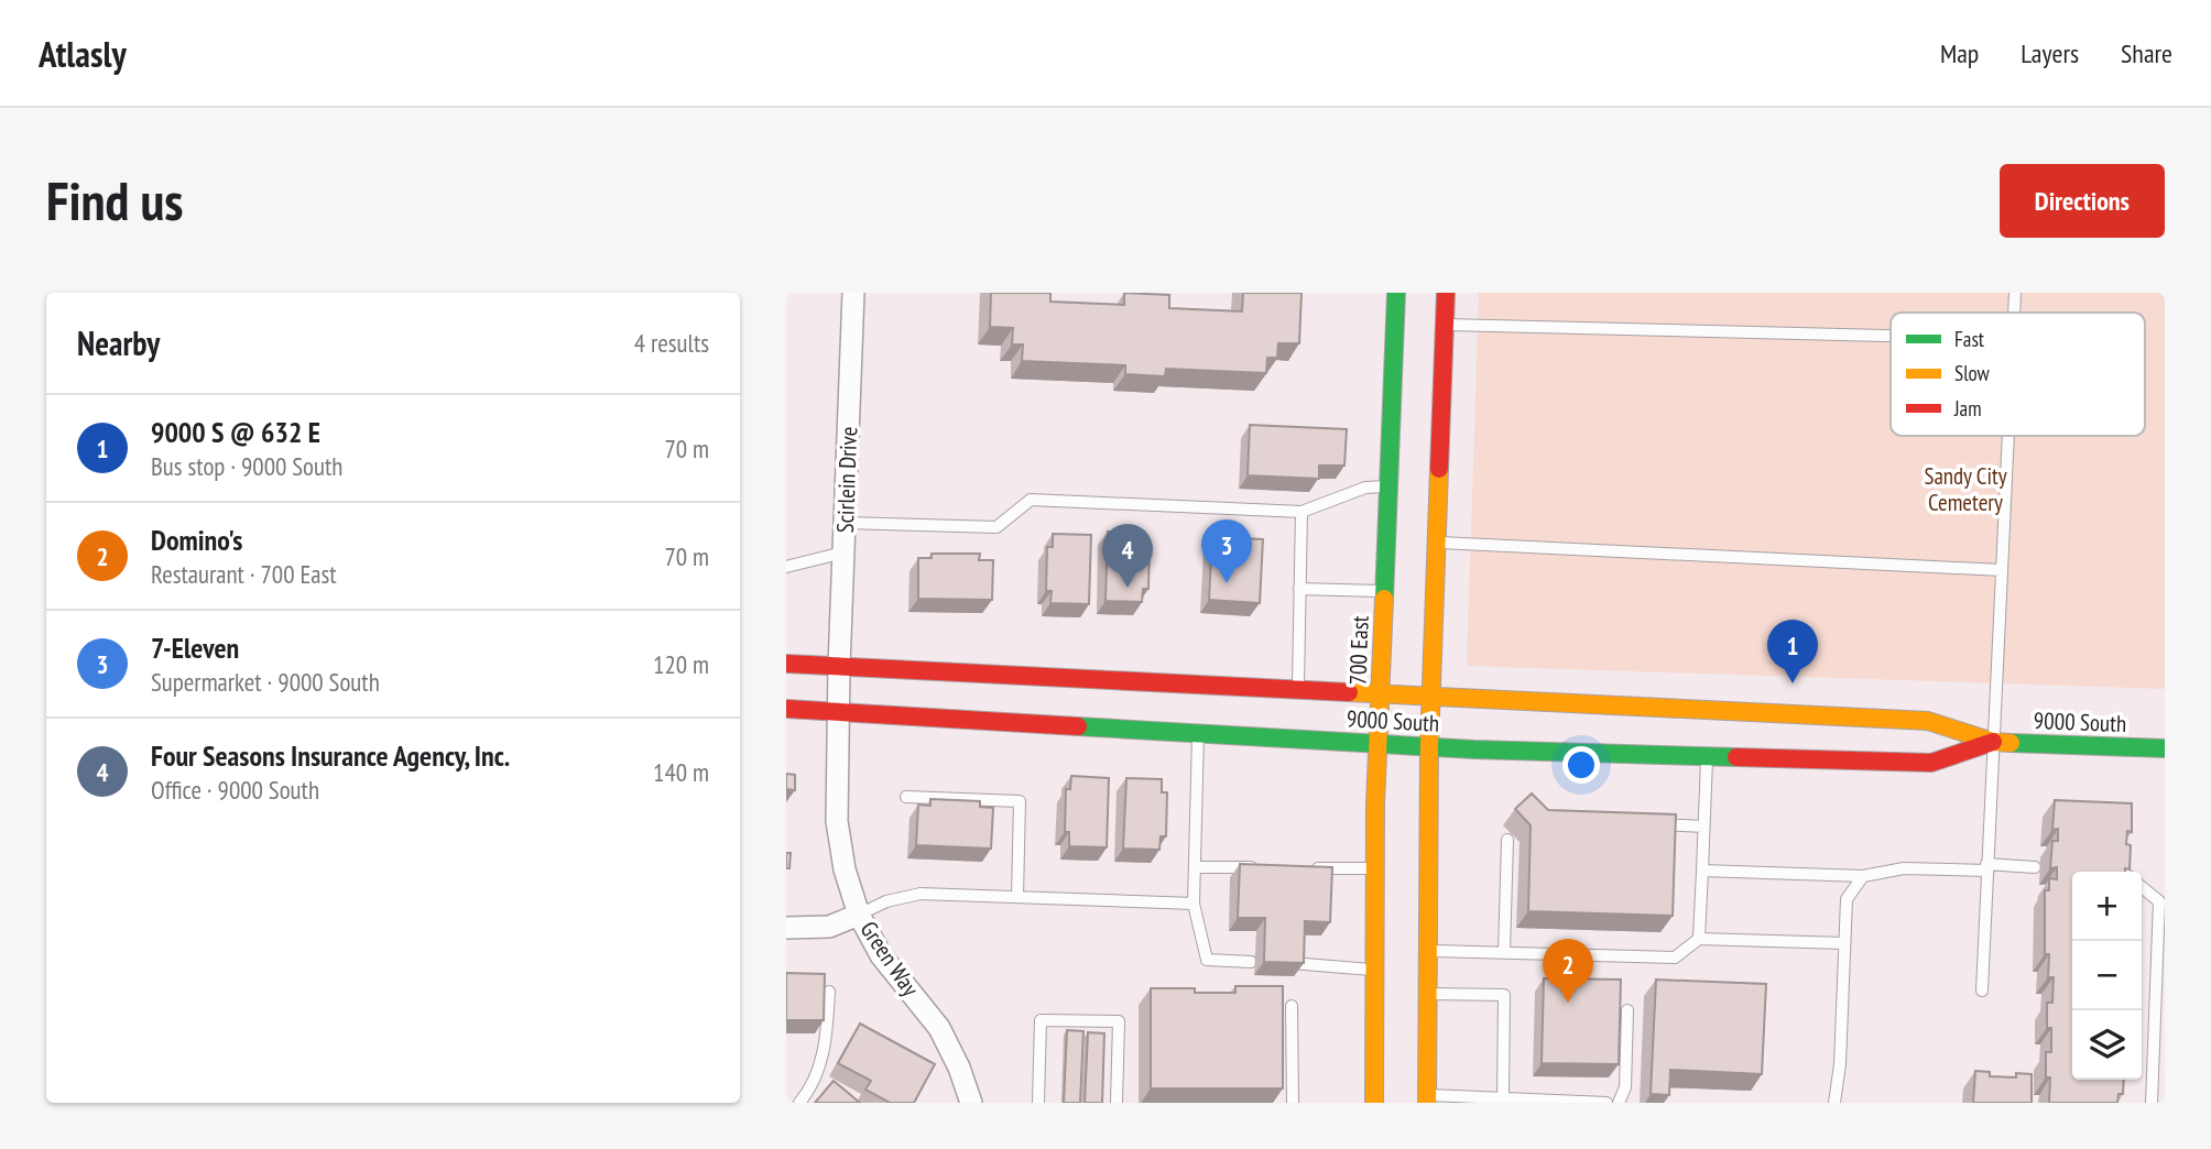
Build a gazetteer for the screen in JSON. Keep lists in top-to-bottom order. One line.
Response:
{"streets":{"main road":["700 East","9000 South"],"street":["Scirlein Drive","Green Way"]},"crossings":[["Scirlein Drive","9000 South"],["Scirlein Drive","Green Way"],["700 East","9000 South"],["9000 South","Green Way"]],"parks":["Sandy City Cemetery"],"legend":["Fast","Slow","Jam"],"page":{"header":"Atlasly","nav":["Map","Layers","Share"],"buttons":"Directions","title":"Find us","heading":["Nearby","4 results"],"list":[{"mark":"1","name":"9000 S @ 632 E","note":"Bus stop · 9000 South","value":"70 m"},{"mark":"2","name":"Domino's","note":"Restaurant · 700 East","value":"70 m"},{"mark":"3","name":"7-Eleven","note":"Supermarket · 9000 South","value":"120 m"},{"mark":"4","name":"Four Seasons Insurance Agency, Inc.","note":"Office · 9000 South","value":"140 m"}],"pins":["3","4","1","2"],"map_buttons":["+","−"]}}
